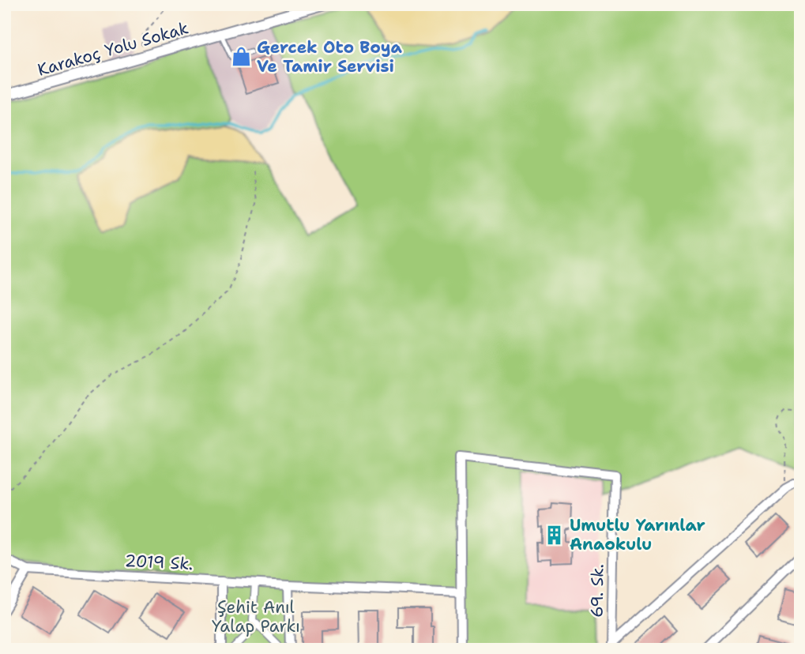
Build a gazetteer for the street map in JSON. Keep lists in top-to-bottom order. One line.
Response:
{"streets":{"street":["Karakoç Yolu Sokak","2019 Sk.","69. Sk."]},"crossings":[["2019 Sk.","69. Sk."]],"parks":["Şehit Anıl Yalap Parkı"],"places":{"shop":["Gercek Oto Boya Ve Tamir Servisi"],"building":["Umutlu Yarınlar Anaokulu"]}}
